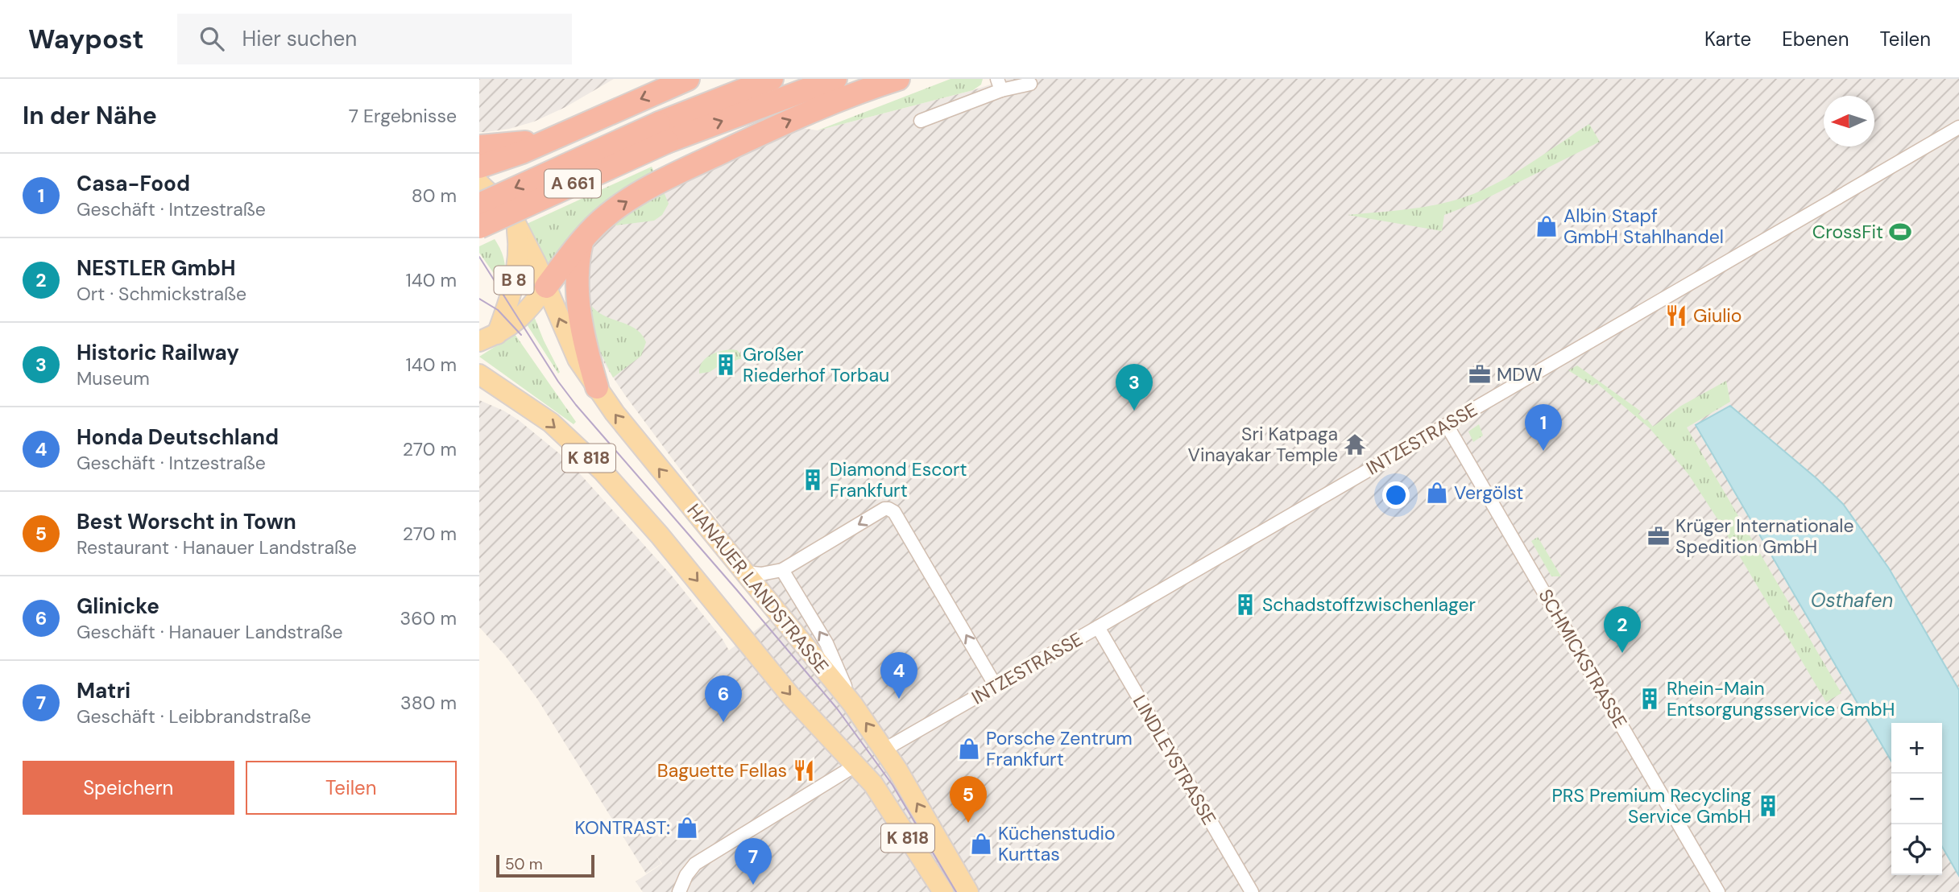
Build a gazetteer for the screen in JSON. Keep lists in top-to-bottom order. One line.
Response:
{"streets":{"highway":["A 661"],"main road":["B 8","K 818","HANAUER LANDSTRASSE"],"street":["INTZESTRASSE","SCHMICKSTRASSE","LINDLEYSTRASSE"]},"crossings":[["B 8","HANAUER LANDSTRASSE"],["INTZESTRASSE","HANAUER LANDSTRASSE"],["INTZESTRASSE","SCHMICKSTRASSE"],["INTZESTRASSE","LINDLEYSTRASSE"]],"water":["Osthafen"],"places":{"shop":["Albin Stapf GmbH Stahlhandel","Vergölst","Porsche Zentrum Frankfurt","KONTRAST:","Küchenstudio Kurttas"],"sports":["CrossFit"],"restaurant":["Giulio","Baguette Fellas"],"building":["Großer Riederhof Torbau","Diamond Escort Frankfurt","Schadstoffzwischenlager","Rhein-Main Entsorgungsservice GmbH","PRS Premium Recycling Service GmbH"],"office":["MDW","Krüger Internationale Spedition GmbH"],"temple":["Sri Katpaga Vinayakar Temple"]},"scale_bar":"50 m","north":"left","page":{"header":"Waypost","search":"Hier suchen","nav":["Karte","Ebenen","Teilen"],"heading":["In der Nähe","7 Ergebnisse"],"list":[{"mark":"1","name":"Casa-Food","note":"Geschäft · Intzestraße","value":"80 m"},{"mark":"2","name":"NESTLER GmbH","note":"Ort · Schmickstraße","value":"140 m"},{"mark":"3","name":"Historic Railway","note":"Museum","value":"140 m"},{"mark":"4","name":"Honda Deutschland","note":"Geschäft · Intzestraße","value":"270 m"},{"mark":"5","name":"Best Worscht in Town","note":"Restaurant · Hanauer Landstraße","value":"270 m"},{"mark":"6","name":"Glinicke","note":"Geschäft · Hanauer Landstraße","value":"360 m"},{"mark":"7","name":"Matri","note":"Geschäft · Leibbrandstraße","value":"380 m"}],"pins":["3","1","2","4","6","5","7"],"map_buttons":["+","−"],"buttons":["Speichern","Teilen"],"scale":"50 m"}}
